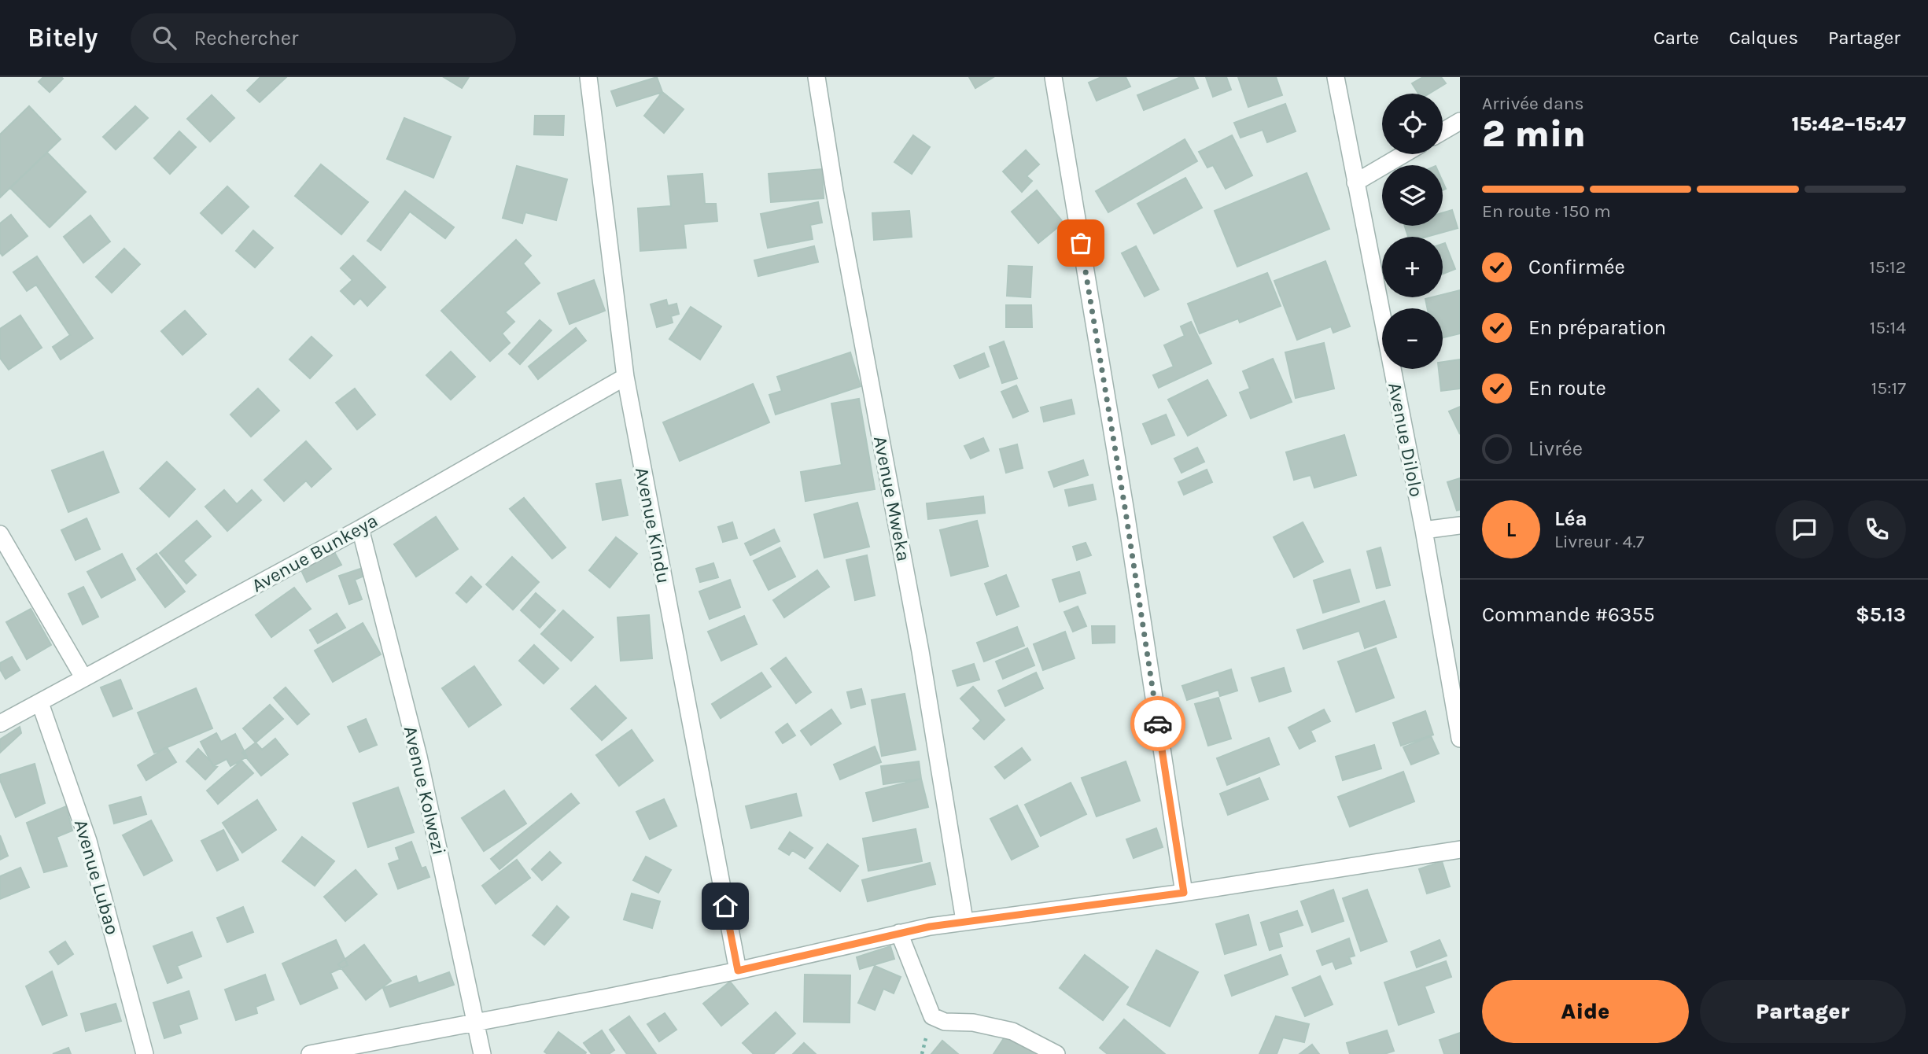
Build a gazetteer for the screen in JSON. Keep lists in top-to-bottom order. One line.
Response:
{"streets":{"street":["Avenue Dilolo","Avenue Mweka","Avenue Kindu","Avenue Bunkeya","Avenue Kolwezi","Avenue Lubao"]},"crossings":[["Avenue Kindu","Avenue Bunkeya"],["Avenue Bunkeya","Avenue Kolwezi"],["Avenue Bunkeya","Avenue Lubao"]],"page":{"header":"Bitely","search":"Rechercher","nav":["Carte","Calques","Partager"],"heading":["2 min","Arrivée dans","15:42–15:47"],"panel":["Léa","Livreur · 4.7","Commande #6355","$5.13"],"map_buttons":["+","−"],"bar":"En route · 150 m","list":[["Confirmée","15:12"],["En préparation","15:14"],["En route","15:17"],"Livrée"],"round":"L","buttons":["Aide","Partager"]}}
